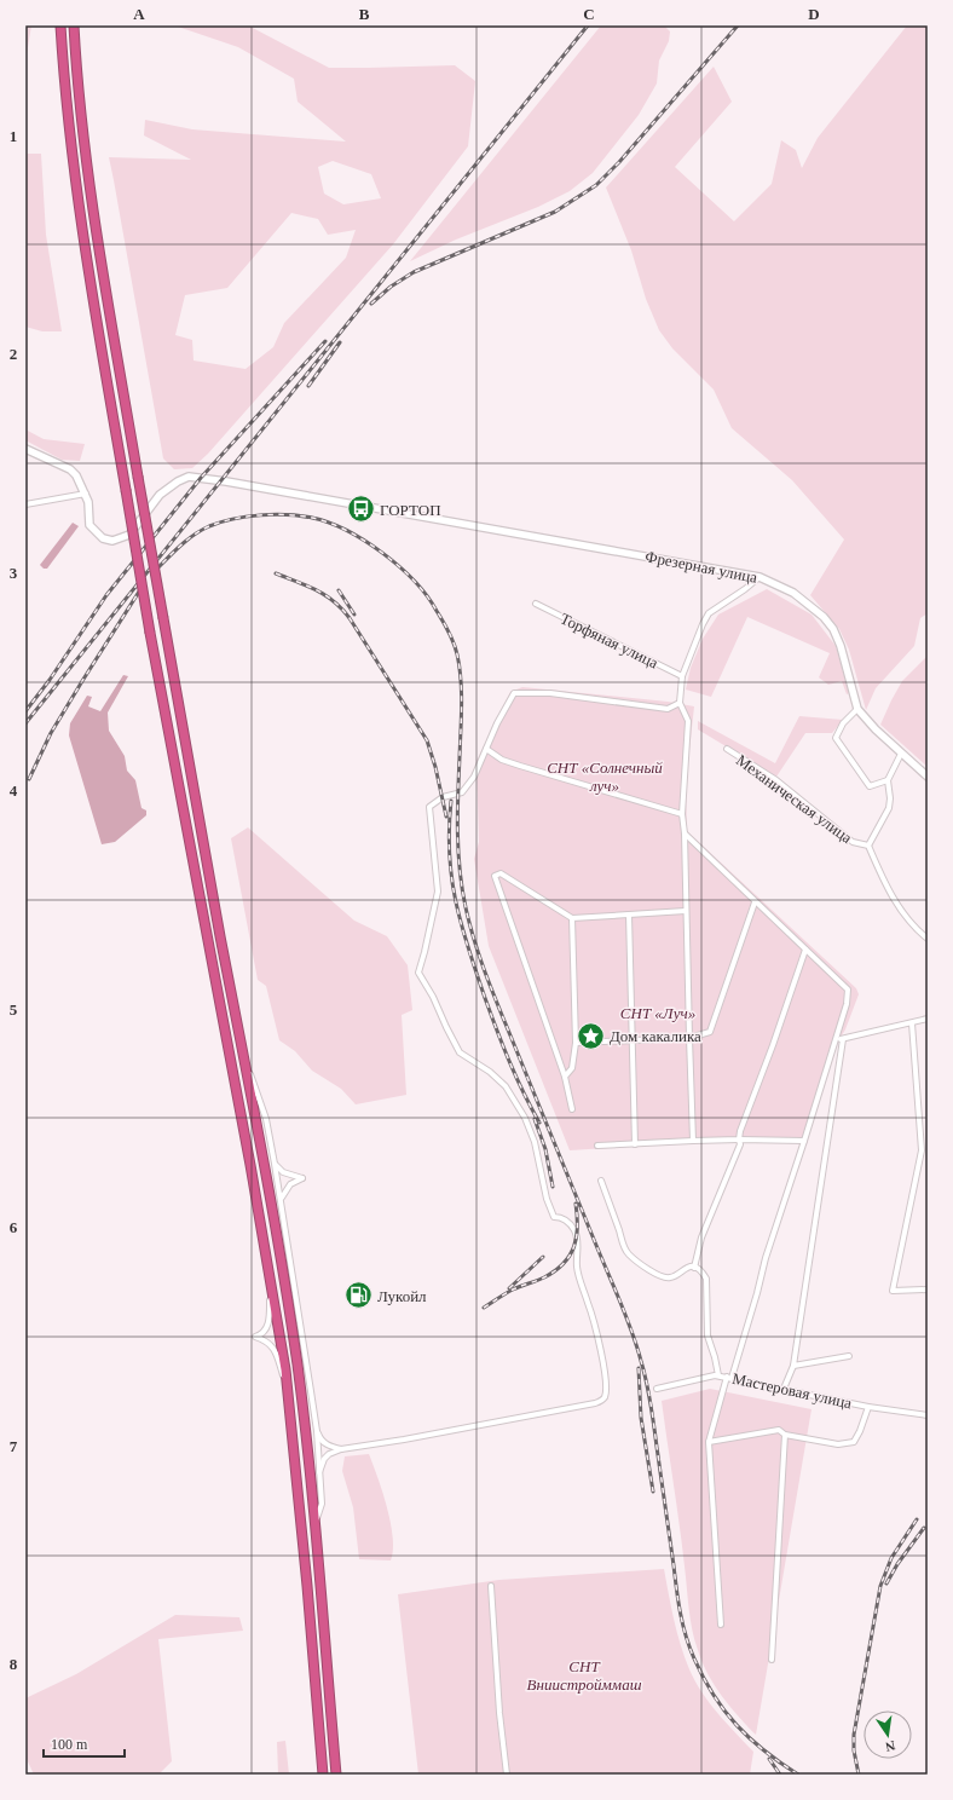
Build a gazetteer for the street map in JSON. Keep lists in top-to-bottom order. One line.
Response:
{"streets":{"street":["Фрезерная улица","Торфяная улица","Механическая улица","Мастеровая улица"]},"parks":["СНТ «Солнечный луч»","СНТ «Луч»","СНТ Вниистройммаш"],"places":{"bus stop":["ГОРТОП"],"place":["Дом какалика"],"fuel station":["Лукойл"]},"scale_bar":"100 m","north":"bottom","grid":{"columns":["A","B","C","D"],"rows":["1","2","3","4","5","6","7","8"]}}
